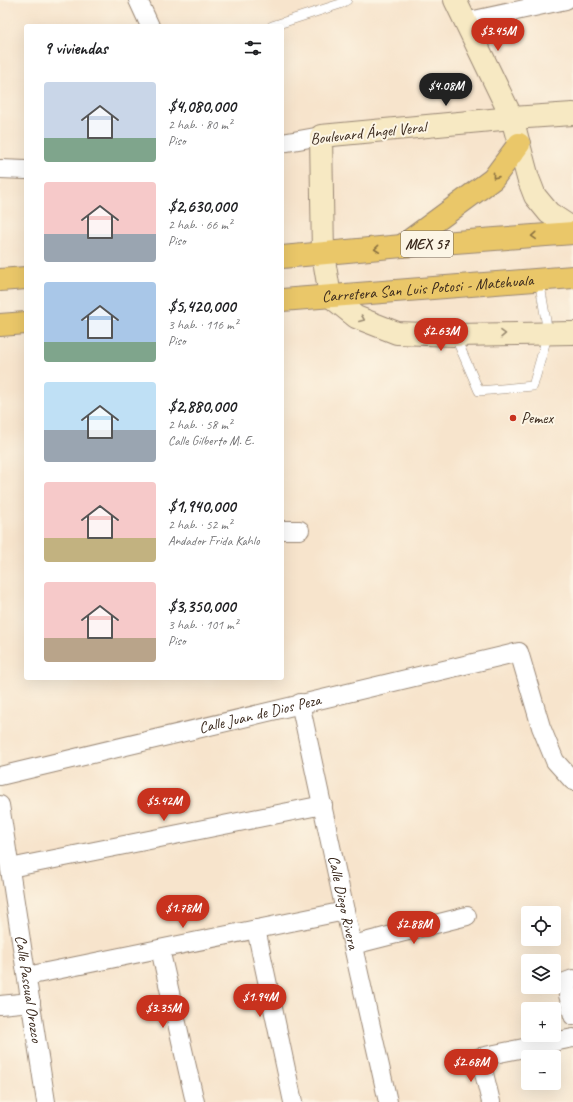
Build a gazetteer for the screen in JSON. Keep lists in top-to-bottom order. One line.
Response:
{"streets":{"highway":["MEX 57","Carretera San Luis Potosi - Matehuala"],"street":["Boulevard Ángel Veral","Calle Juan de Dios Peza","Calle Diego Rivera","Calle Pascual Orozco"]},"crossings":[["Calle Juan de Dios Peza","Calle Diego Rivera"]],"places":["Pemex"],"page":{"price":["$3.45M","$4.08M","$2.63M","$5.42M","$1.78M","$2.88M","$1.94M","$3.35M","$2.68M"],"heading":"9 viviendas","list":[{"name":"$4,080,000","note":"2 hab. · 80 m² · Piso"},{"name":"$2,630,000","note":"2 hab. · 66 m² · Piso"},{"name":"$5,420,000","note":"3 hab. · 116 m² · Piso"},{"name":"$2,880,000","note":"2 hab. · 58 m² · Calle Gilberto M. E."},{"name":"$1,940,000","note":"2 hab. · 52 m² · Andador Frida Kahlo"},{"name":"$3,350,000","note":"3 hab. · 101 m² · Piso"}],"map_buttons":["+","−"]}}
